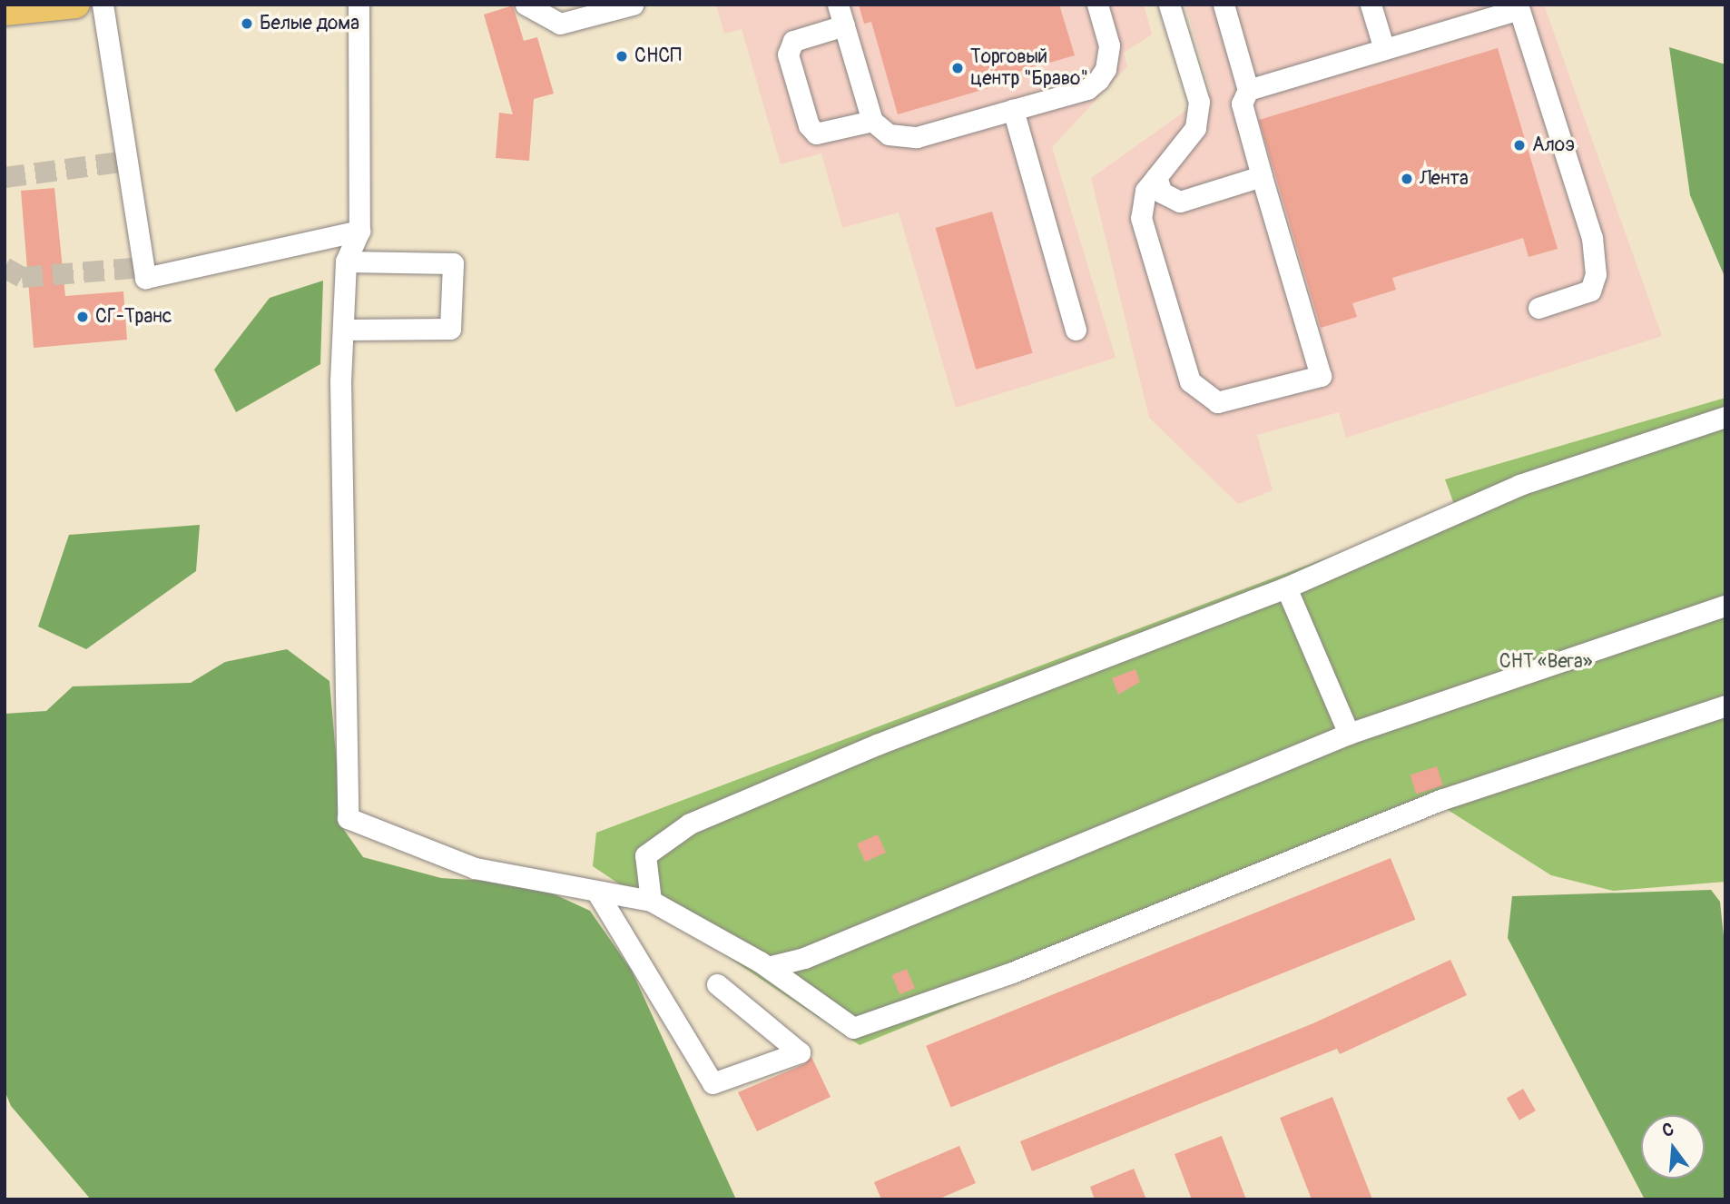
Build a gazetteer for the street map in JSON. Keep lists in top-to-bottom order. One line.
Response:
{"parks":["СНТ «Вега»"],"places":["Белые дома","СНСП","Торговый центр \"Браво\"","Алоэ","Лента","СГ-Транс"],"north":"top"}
